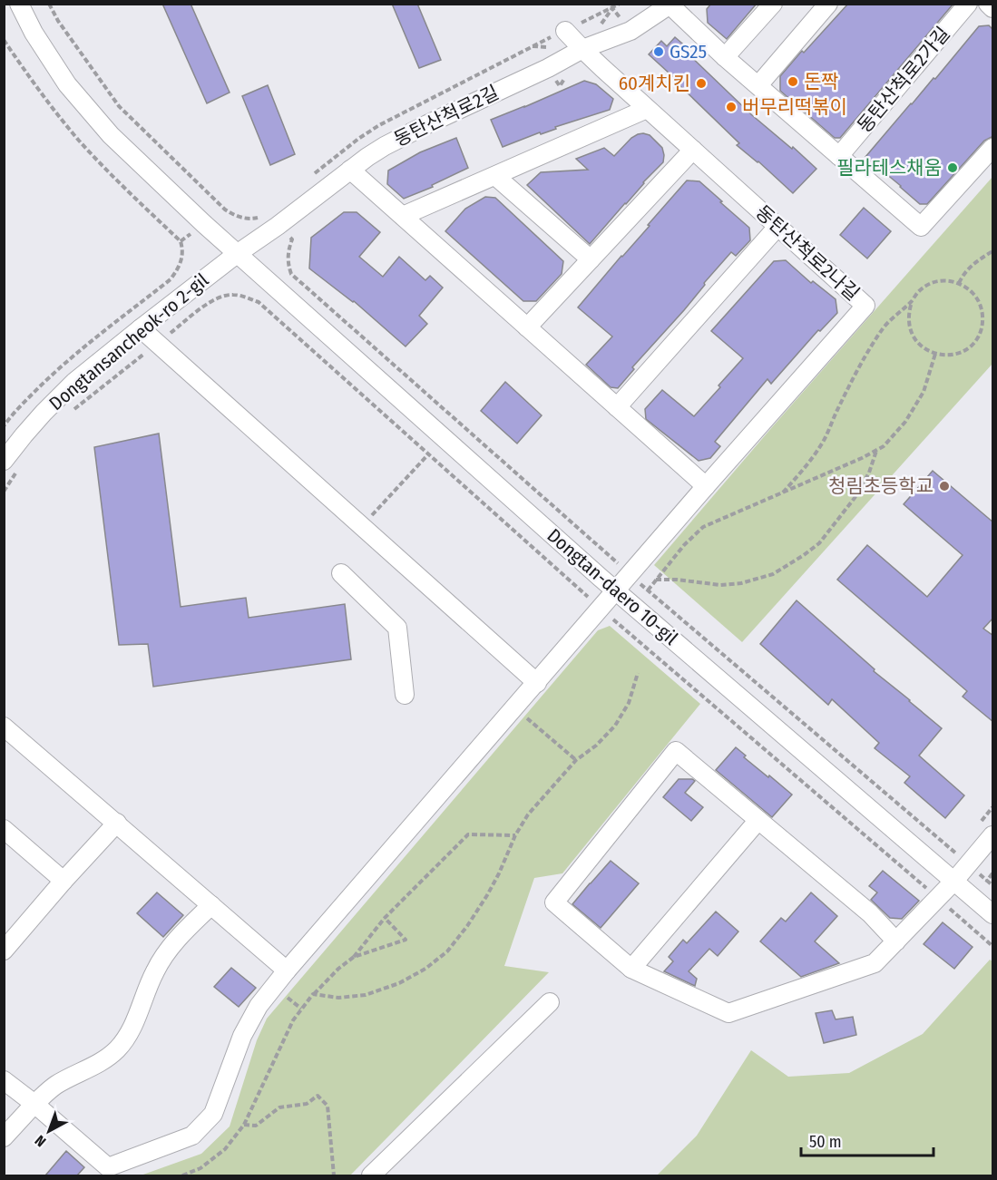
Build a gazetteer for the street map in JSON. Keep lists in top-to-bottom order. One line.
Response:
{"streets":{"street":["동탄산척로2가길","동탄산척로2길","동탄산척로2나길","Dongtansancheok-ro 2-gil","Dongtan-daero 10-gil"]},"crossings":[["동탄산척로2길","동탄산척로2나길"],["동탄산척로2길","Dongtansancheok-ro 2-gil"],["동탄산척로2길","Dongtan-daero 10-gil"],["동탄산척로2나길","Dongtan-daero 10-gil"],["Dongtansancheok-ro 2-gil","Dongtan-daero 10-gil"]],"places":["GS25","돈짝","60계치킨","버무리떡볶이","필라테스채움","청림초등학교"],"scale_bar":"50 m","north":"bottom left"}
